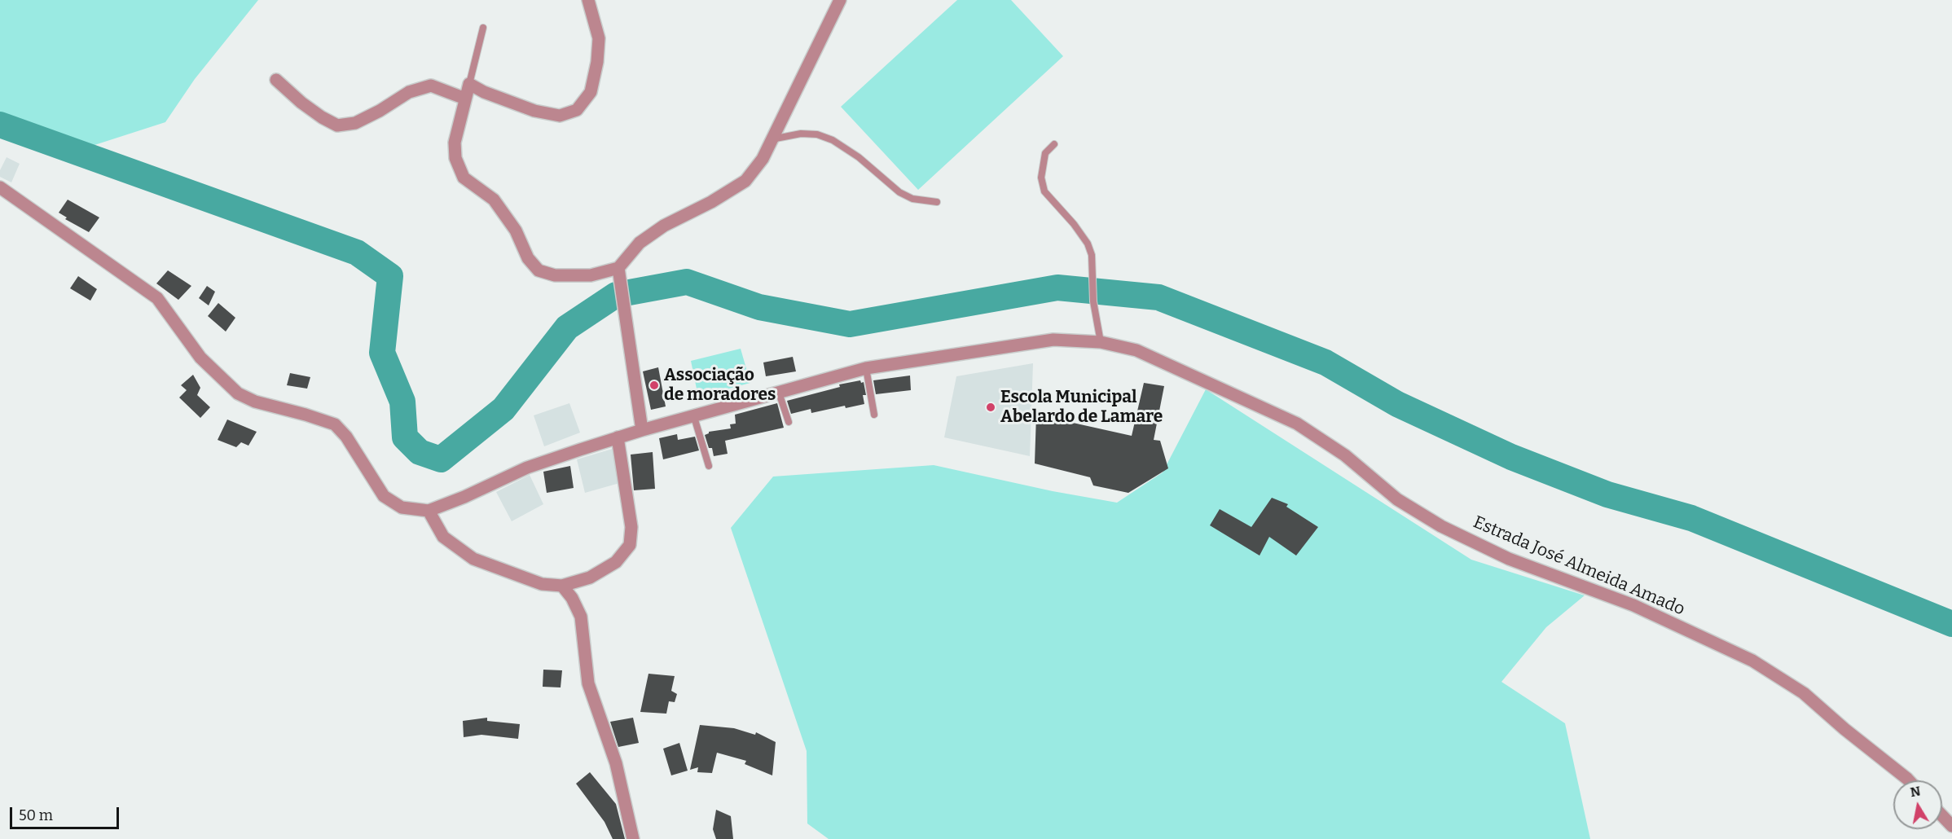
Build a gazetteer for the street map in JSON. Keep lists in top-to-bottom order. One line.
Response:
{"streets":{"street":["Estrada José Almeida Amado"]},"places":["Associação de moradores","Escola Municipal Abelardo de Lamare"],"scale_bar":"50 m","north":"top"}
